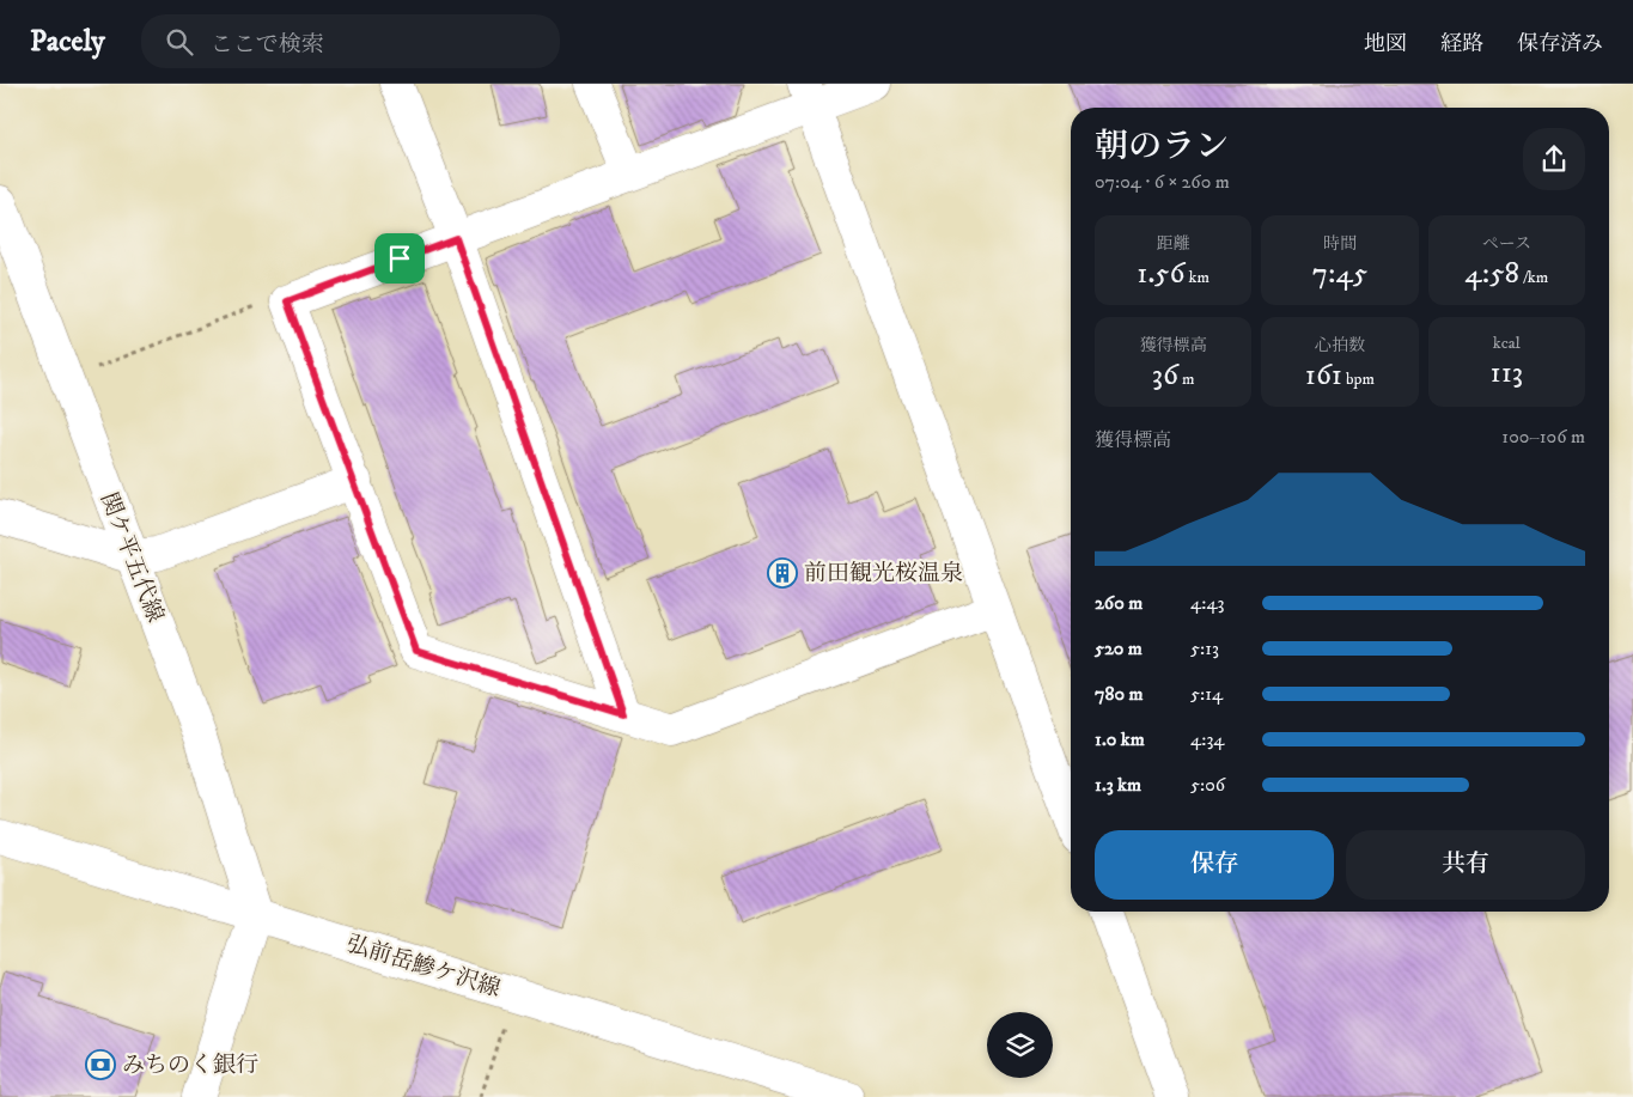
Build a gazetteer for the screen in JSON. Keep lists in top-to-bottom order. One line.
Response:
{"streets":{"street":["関ケ平五代線","弘前岳鰺ケ沢線"]},"crossings":[["関ケ平五代線","弘前岳鰺ケ沢線"]],"places":{"building":["前田観光桜温泉"],"bank":["みちのく銀行"]},"page":{"header":"Pacely","search":"ここで検索","nav":["地図","経路","保存済み"],"heading":["朝のラン","07:04 · 6 × 260 m"],"stats":[["距離","1.56 km"],["時間","7:45"],["ペース","4:58 /km"],["獲得標高","36 m"],["心拍数","161 bpm"],["kcal","113"]],"chart":["獲得標高","100–106 m"],"list":[{"name":"260 m","note":"4:43"},{"name":"520 m","note":"5:13"},{"name":"780 m","note":"5:14"},{"name":"1.0 km","note":"4:34"},{"name":"1.3 km","note":"5:06"}],"buttons":["保存","共有"]}}
